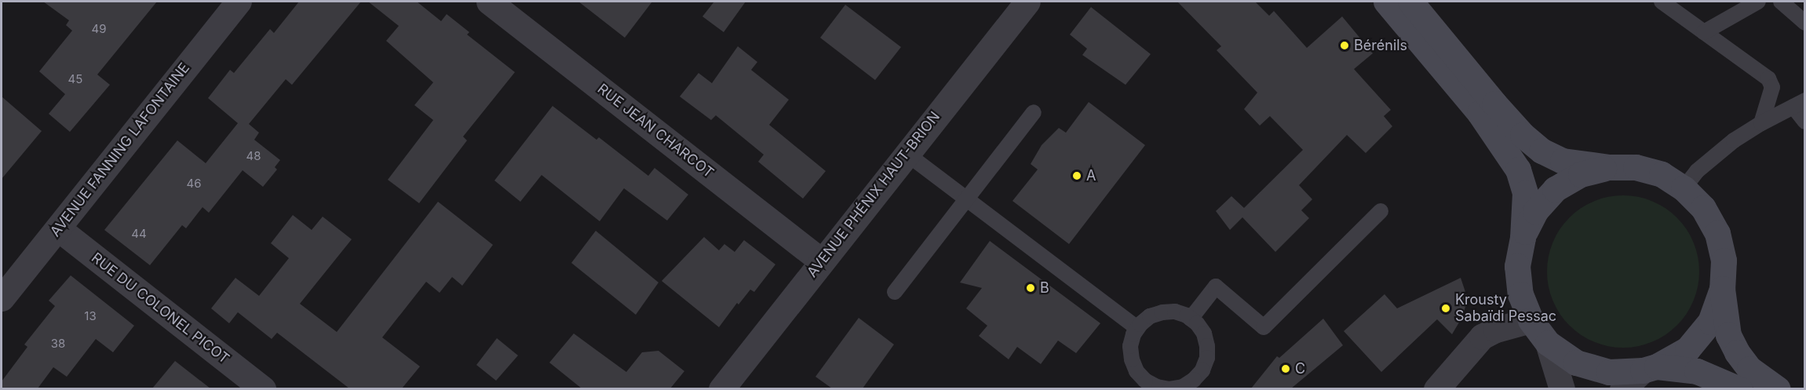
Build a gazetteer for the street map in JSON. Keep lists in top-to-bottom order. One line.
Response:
{"streets":{"street":["RUE JEAN CHARCOT","AVENUE FANNING LAFONTAINE","AVENUE PHÉNIX HAUT-BRION","RUE DU COLONEL PICOT"]},"crossings":[["RUE JEAN CHARCOT","AVENUE PHÉNIX HAUT-BRION"],["AVENUE FANNING LAFONTAINE","RUE DU COLONEL PICOT"]],"places":["Bérénils","A","B","Krousty Sabaïdi Pessac","C"],"house_numbers":["49","45","48","46","44","13","38"]}
